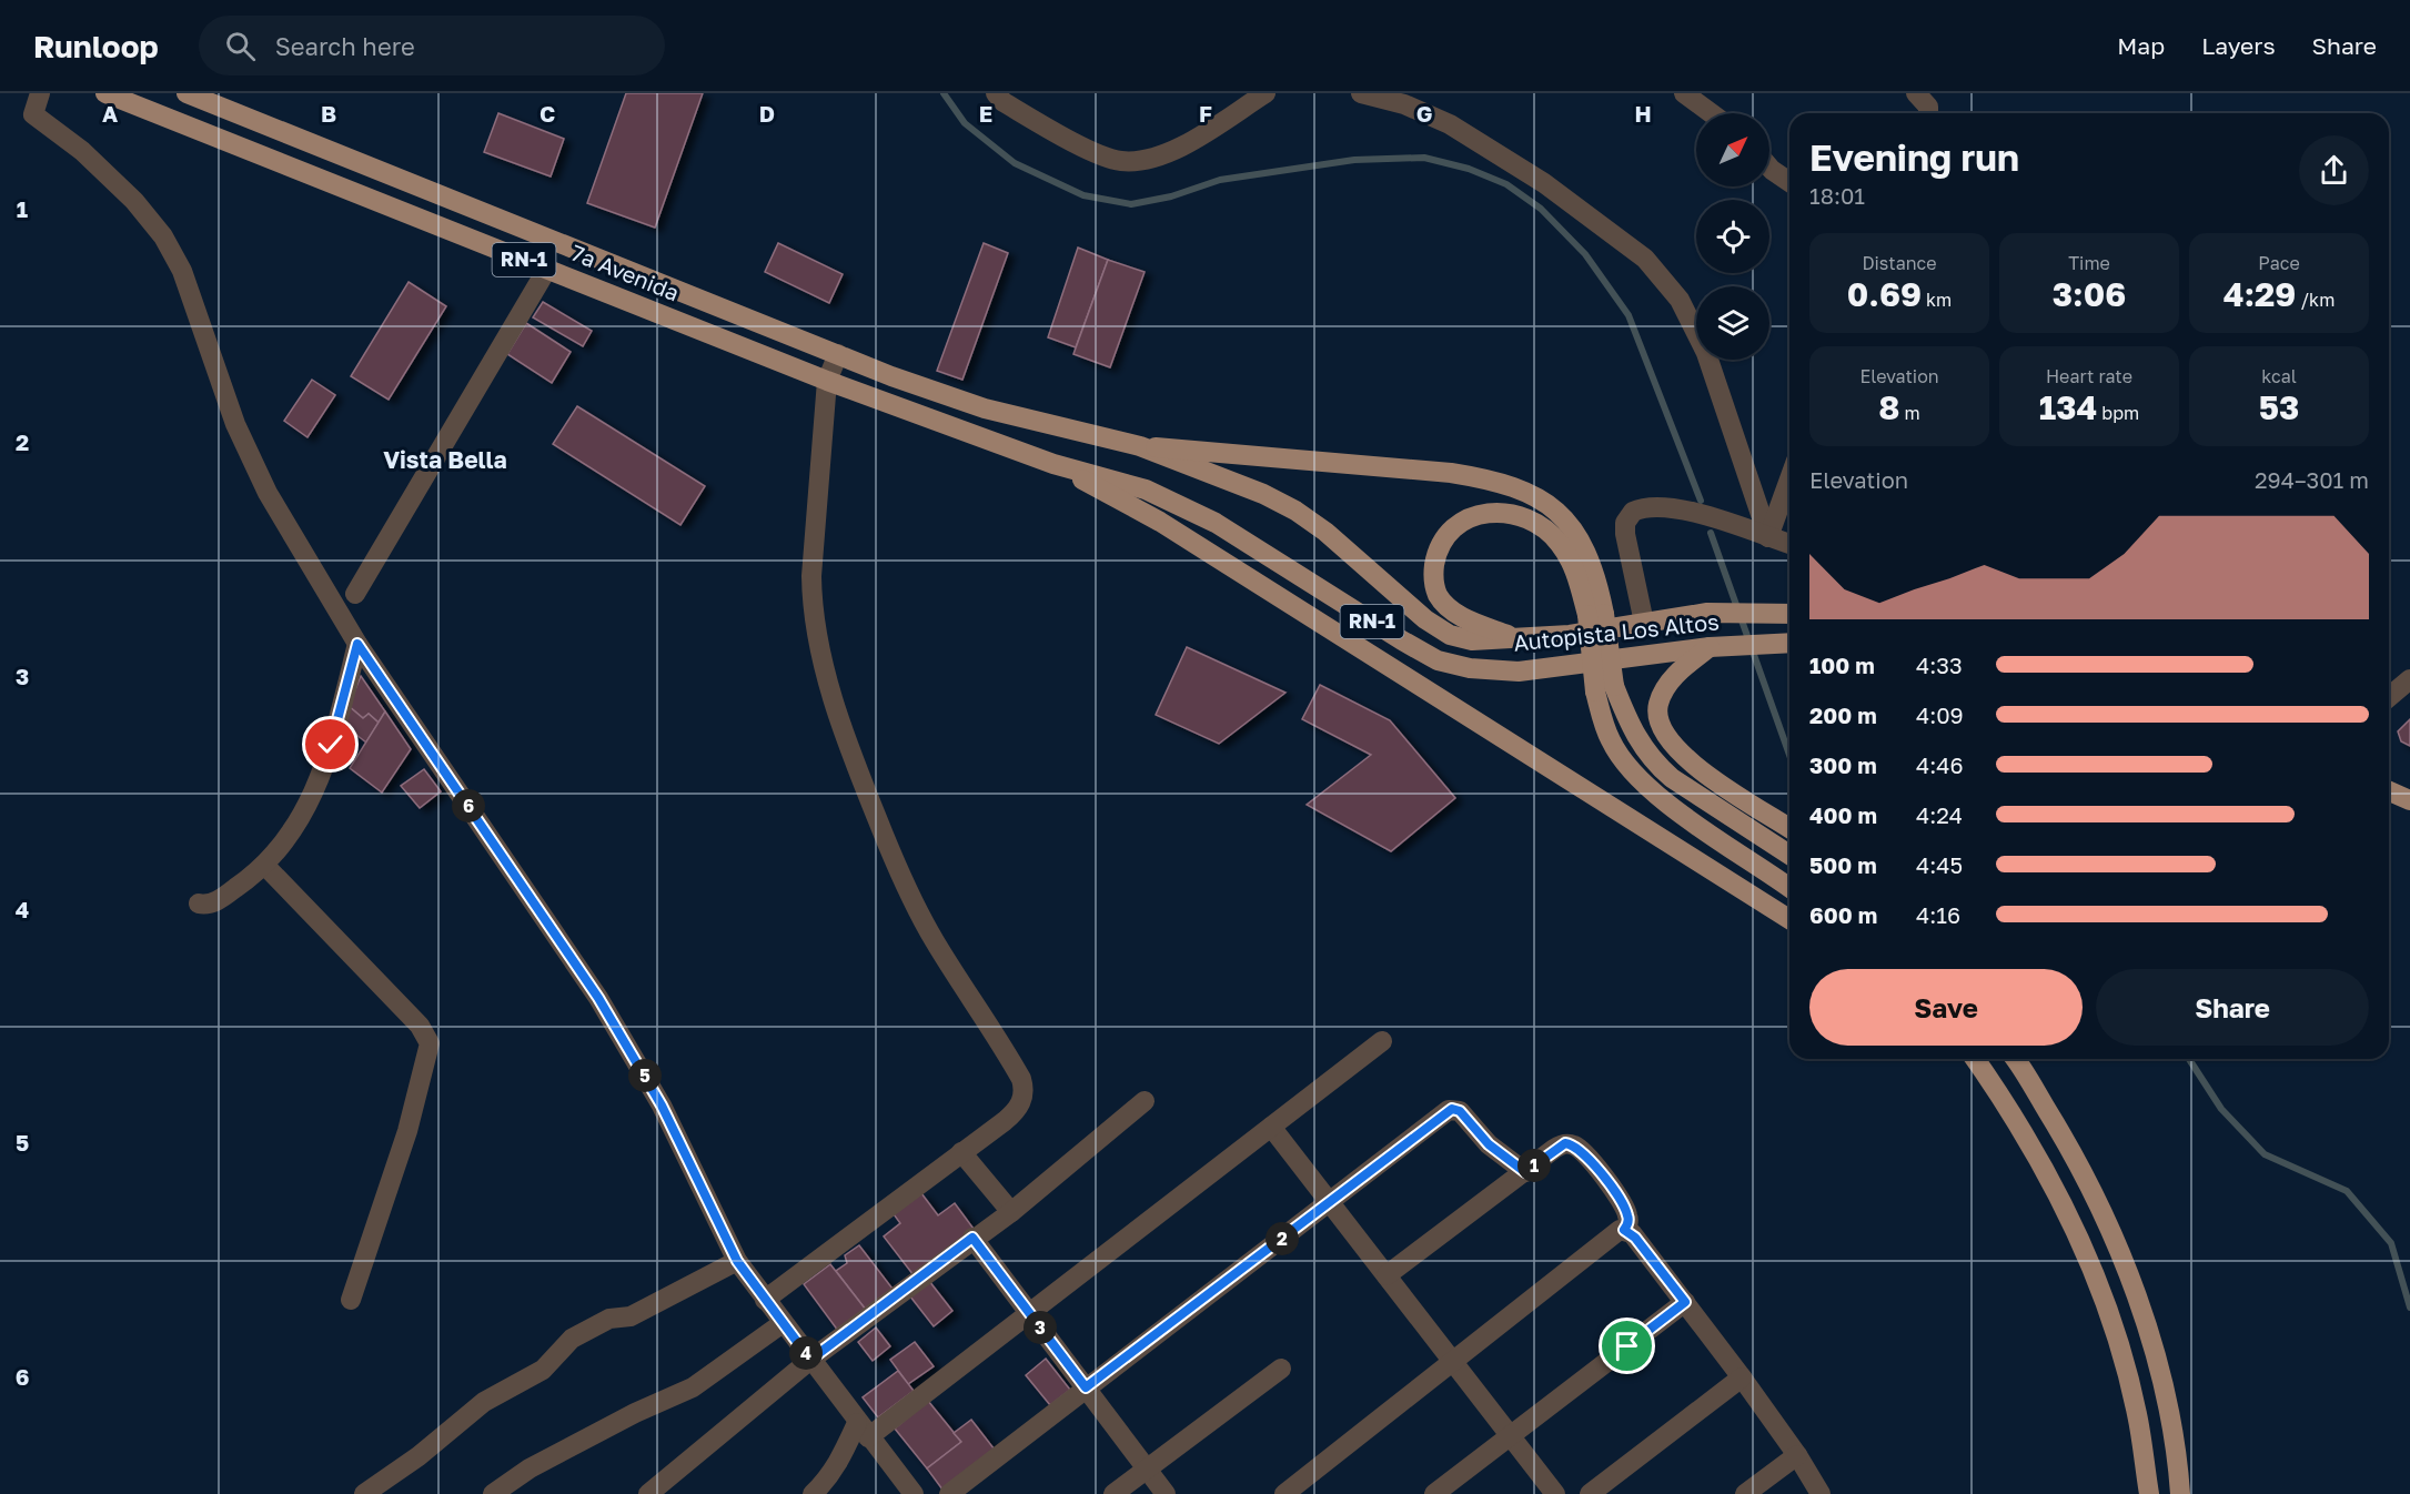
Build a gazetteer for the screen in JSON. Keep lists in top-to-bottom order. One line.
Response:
{"streets":{"main road":["RN-1","7a Avenida","Autopista Los Altos"]},"crossings":[["7a Avenida","Autopista Los Altos"]],"districts":["Vista Bella"],"north":"top right","page":{"header":"Runloop","search":"Search here","nav":["Map","Layers","Share"],"heading":["Evening run","18:01"],"stats":[["Distance","0.69 km"],["Time","3:06"],["Pace","4:29 /km"],["Elevation","8 m"],["Heart rate","134 bpm"],["kcal","53"]],"chart":["Elevation","294–301 m"],"list":[{"name":"100 m","note":"4:33"},{"name":"200 m","note":"4:09"},{"name":"300 m","note":"4:46"},{"name":"400 m","note":"4:24"},{"name":"500 m","note":"4:45"},{"name":"600 m","note":"4:16"}],"pins":["6","5","1","2","3","4"],"buttons":["Save","Share"]},"grid":{"columns":["A","B","C","D","E","F","G","H"],"rows":["1","2","3","4","5","6"]}}
